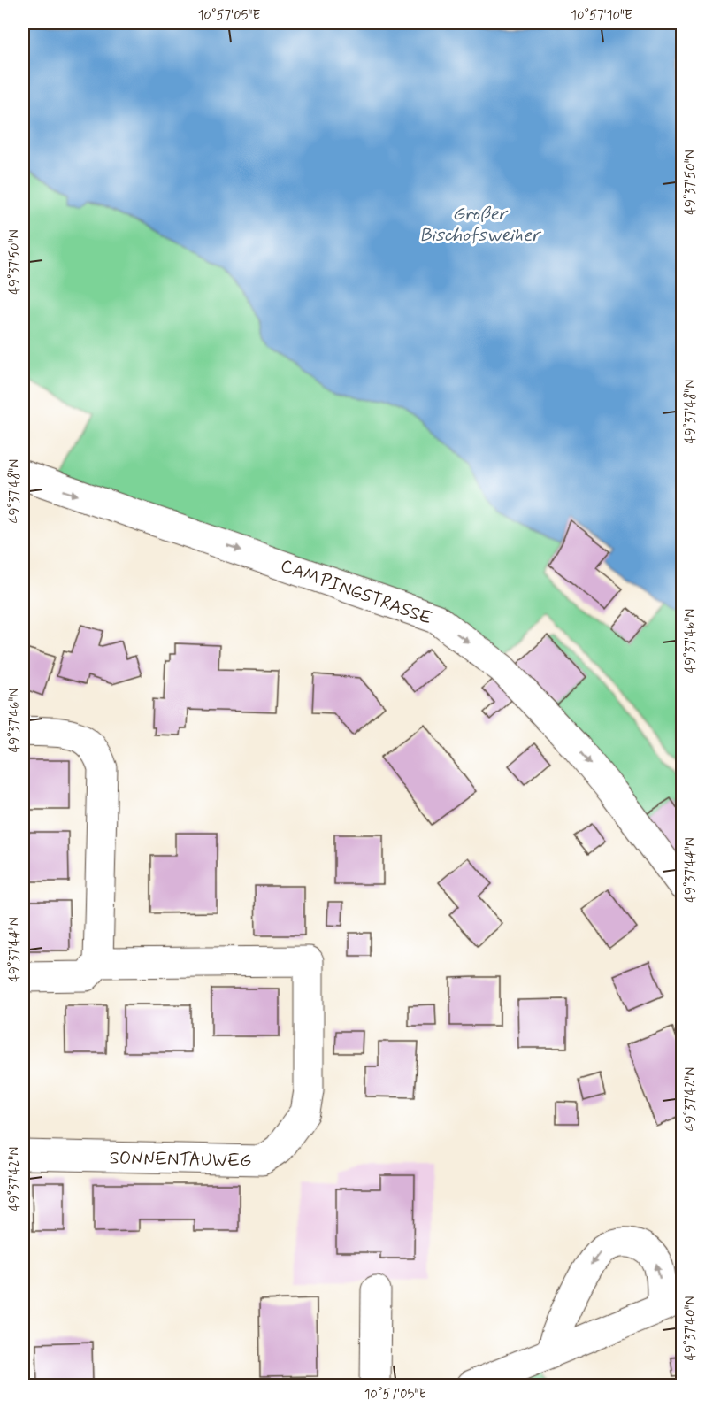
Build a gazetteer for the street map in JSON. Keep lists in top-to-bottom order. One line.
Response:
{"streets":{"street":["CAMPINGSTRASSE","SONNENTAUWEG"]},"one_way":["CAMPINGSTRASSE"],"water":["Großer Bischofsweiher"],"coordinates":["10°57'05\"E","10°57'10\"E","49°37'50\"N","49°37'48\"N","49°37'46\"N","49°37'44\"N","49°37'42\"N","49°37'40\"N"]}
